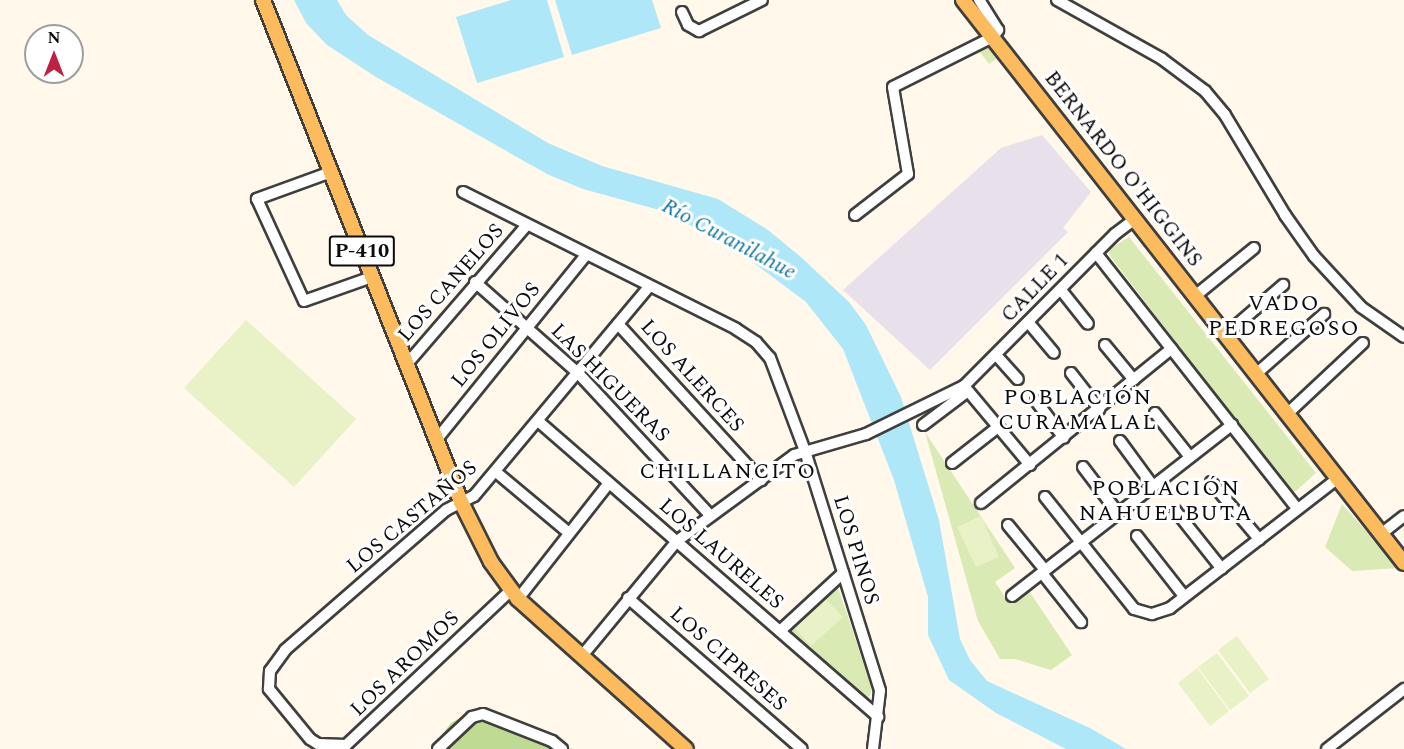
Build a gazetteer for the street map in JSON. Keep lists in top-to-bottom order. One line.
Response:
{"streets":{"main road":["BERNARDO O'HIGGINS","P-410"],"street":["LOS CANELOS","CALLE 1","LOS OLIVOS","LOS ALERCES","LAS HIGUERAS","LOS CASTAÑOS","LOS PINOS","LOS LAURELES","LOS CIPRESES","LOS AROMOS"]},"crossings":[["BERNARDO O'HIGGINS","CALLE 1"],["P-410","LOS CANELOS"],["P-410","LOS OLIVOS"],["P-410","LOS CASTAÑOS"],["P-410","LOS AROMOS"],["LOS CANELOS","LAS HIGUERAS"],["LOS CANELOS","LOS PINOS"],["LOS OLIVOS","LAS HIGUERAS"],["LOS OLIVOS","LOS PINOS"],["LOS ALERCES","LOS CASTAÑOS"],["LAS HIGUERAS","LOS CASTAÑOS"],["LOS CASTAÑOS","LOS PINOS"],["LOS CASTAÑOS","LOS LAURELES"],["LOS CASTAÑOS","LOS AROMOS"],["LOS PINOS","LOS LAURELES"],["LOS LAURELES","LOS AROMOS"]],"districts":["VADO PEDREGOSO","POBLACIÓN CURAMALAL","CHILLANCITO","POBLACIÓN NAHUELBUTA"],"water":["Río Curanilahue"],"north":"top"}
